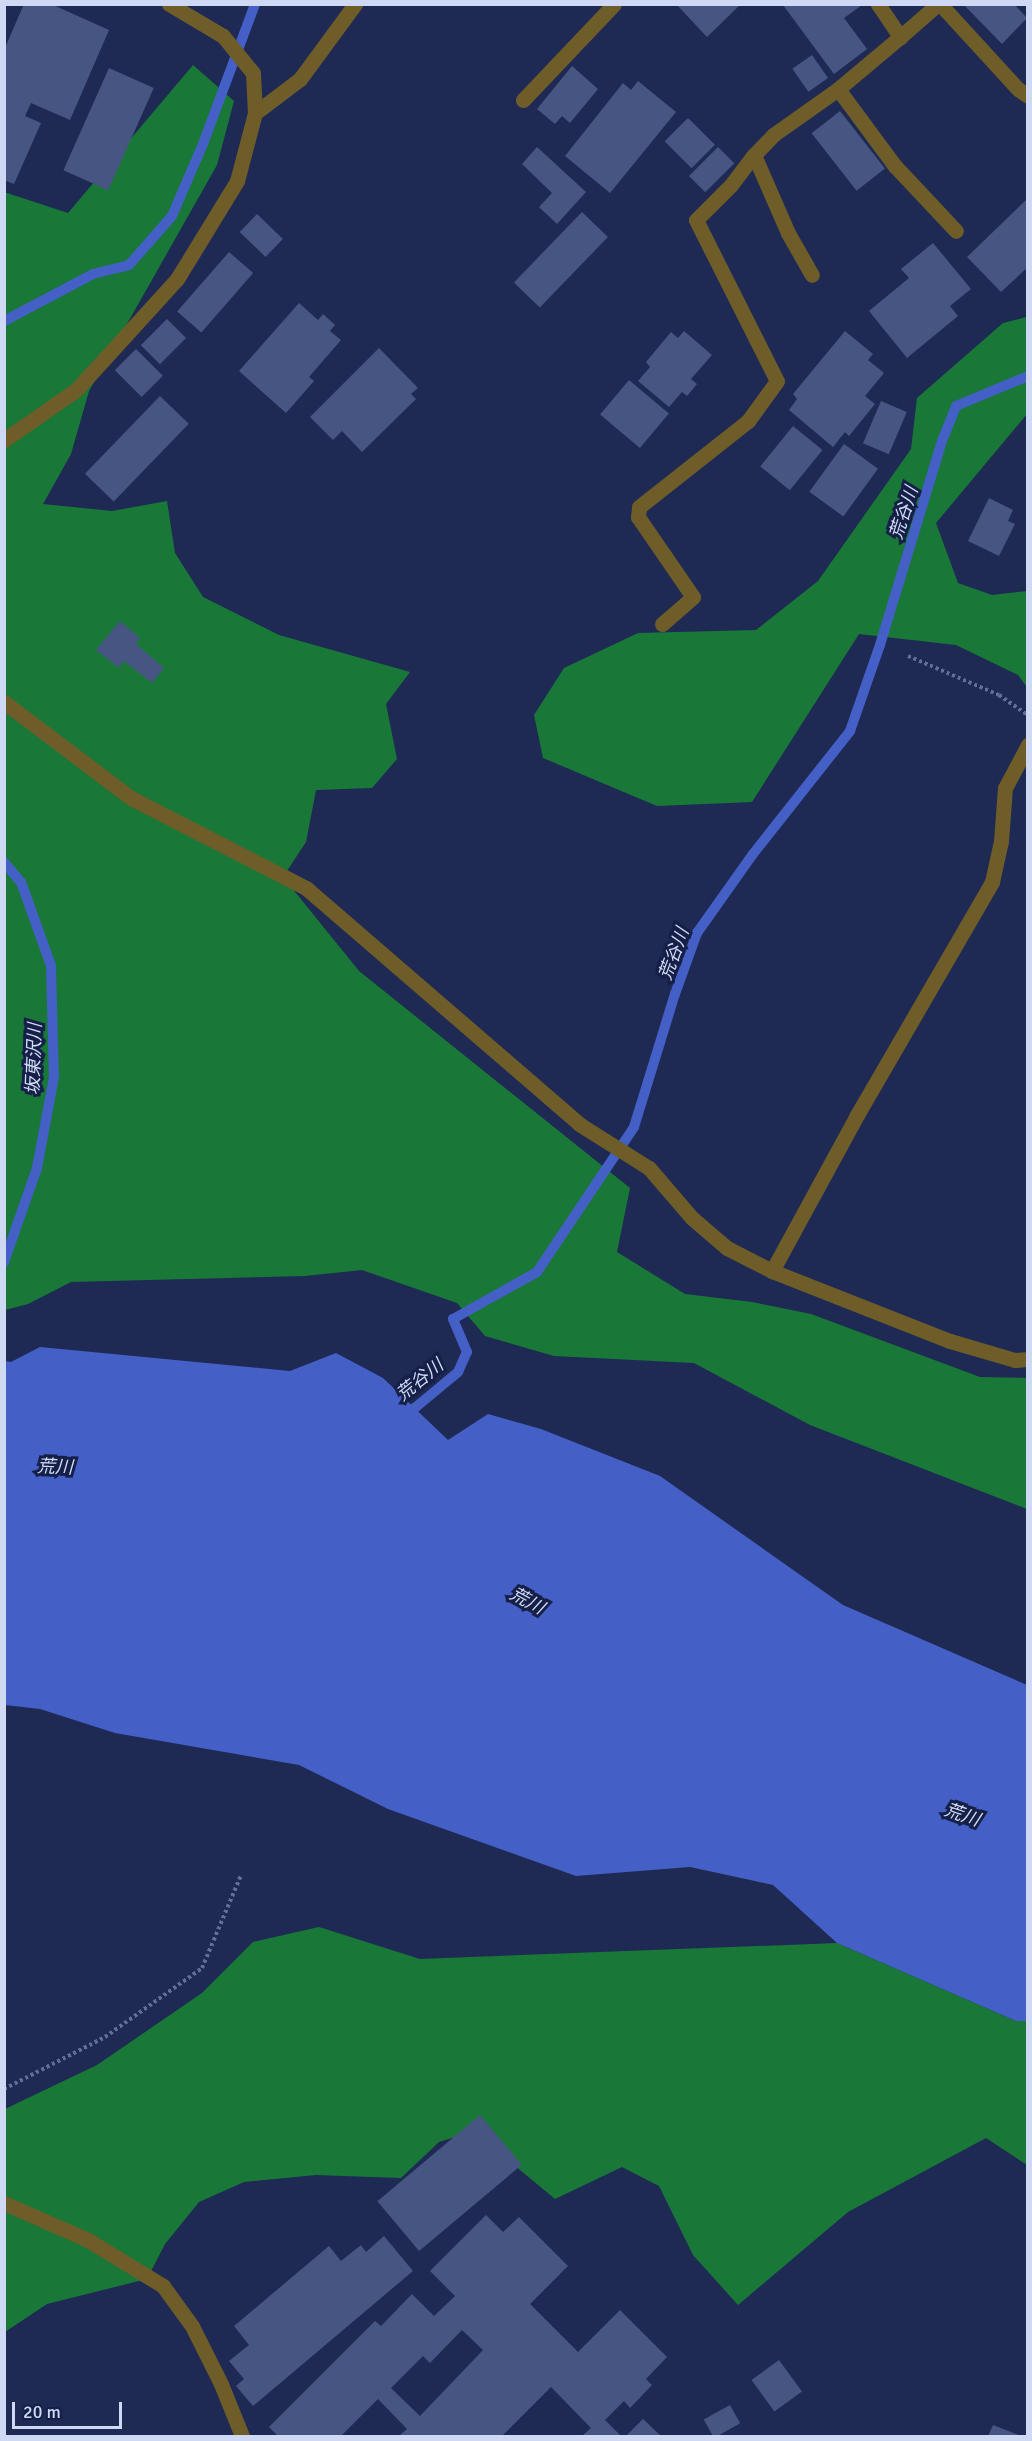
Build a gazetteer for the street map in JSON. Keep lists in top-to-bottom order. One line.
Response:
{"water":["荒谷川","坂東沢川","荒川"],"scale_bar":"20 m"}
